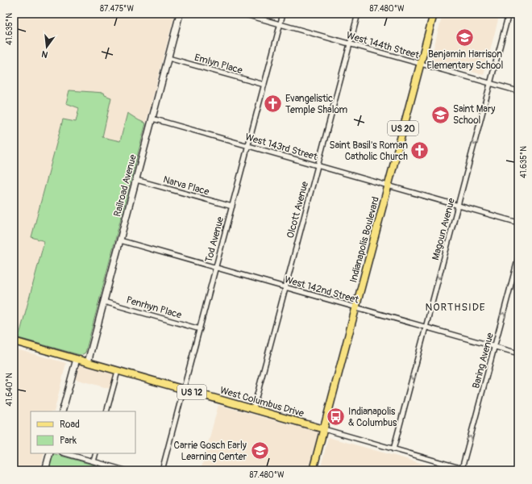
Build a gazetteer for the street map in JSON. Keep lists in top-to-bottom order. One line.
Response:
{"streets":{"main road":["US 20","Indianapolis Boulevard","US 12","West Columbus Drive"],"street":["West 144th Street","Emlyn Place","West 143rd Street","Railroad Avenue","Narva Place","Olcott Avenue","Magoun Avenue","Tod Avenue","West 142nd Street","Penrhyn Place","Baring Avenue"]},"crossings":[["West 144th Street","Olcott Avenue"],["West 144th Street","Magoun Avenue"],["West 144th Street","Tod Avenue"],["West 144th Street","Indianapolis Boulevard"],["Emlyn Place","Railroad Avenue"],["Emlyn Place","Tod Avenue"],["West 143rd Street","Railroad Avenue"],["West 143rd Street","Olcott Avenue"],["West 143rd Street","Magoun Avenue"],["West 143rd Street","Tod Avenue"],["West 143rd Street","Indianapolis Boulevard"],["Railroad Avenue","Narva Place"],["Railroad Avenue","West 142nd Street"],["Railroad Avenue","Penrhyn Place"],["Railroad Avenue","West Columbus Drive"],["Narva Place","Tod Avenue"],["Olcott Avenue","West 142nd Street"],["Olcott Avenue","West Columbus Drive"],["Magoun Avenue","West 142nd Street"],["Magoun Avenue","West Columbus Drive"],["Tod Avenue","West 142nd Street"],["Tod Avenue","Penrhyn Place"],["Tod Avenue","West Columbus Drive"],["Indianapolis Boulevard","West 142nd Street"],["Indianapolis Boulevard","West Columbus Drive"],["West 142nd Street","Baring Avenue"],["Baring Avenue","West Columbus Drive"]],"one_way":["Magoun Avenue","Baring Avenue"],"districts":["NORTHSIDE"],"places":{"school or university":["Benjamin Harrison Elementary School","Saint Mary School","Carrie Gosch Early Learning Center"],"church":["Evangelistic Temple Shalom","Saint Basil's Roman Catholic Church"],"bus stop":["Indianapolis & Columbus"]},"legend":["Road","Park"],"north":"bottom","coordinates":["87.475°W","87.480°W","41.635°N","41.640°N"]}
